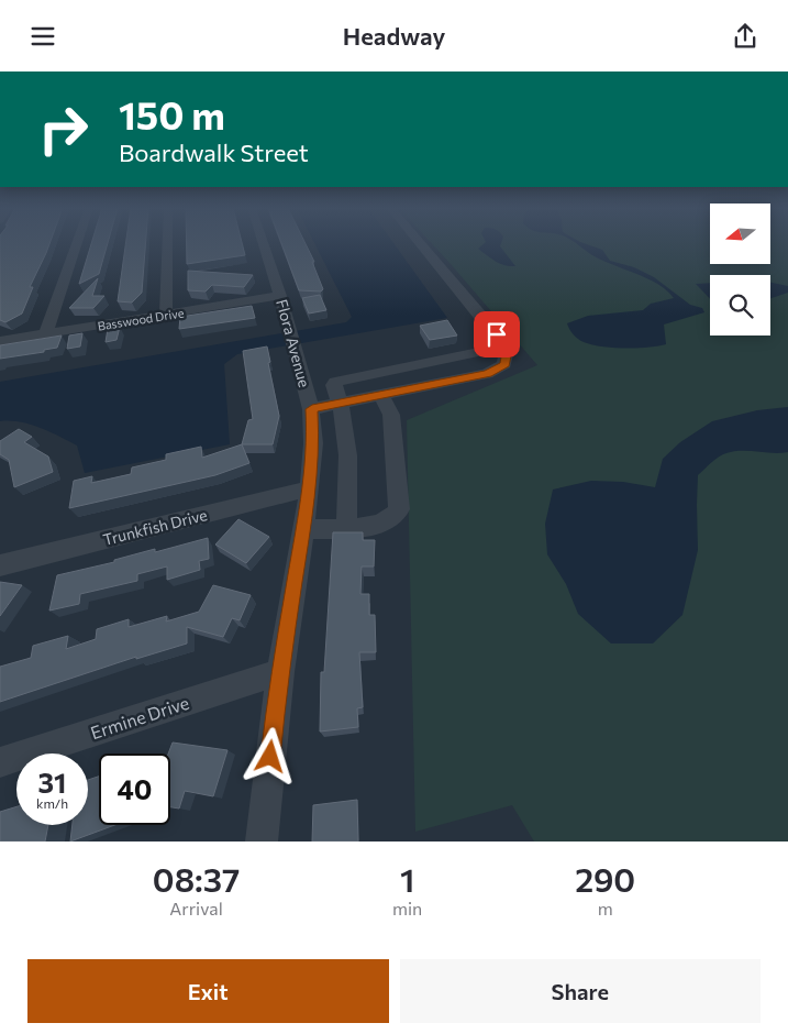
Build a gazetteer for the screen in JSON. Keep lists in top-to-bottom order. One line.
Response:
{"streets":{"street":["Basswood Drive","Flora Avenue","Trunkfish Drive","Ermine Drive"]},"crossings":[["Basswood Drive","Flora Avenue"],["Flora Avenue","Trunkfish Drive"],["Flora Avenue","Ermine Drive"]],"north":"left","page":{"header":"Headway","turn":["150 m","Boardwalk Street"],"speed":"31 km/h","limit":"40","eta":["08:37","Arrival","1","min","290","m"],"buttons":["Exit","Share"]}}
